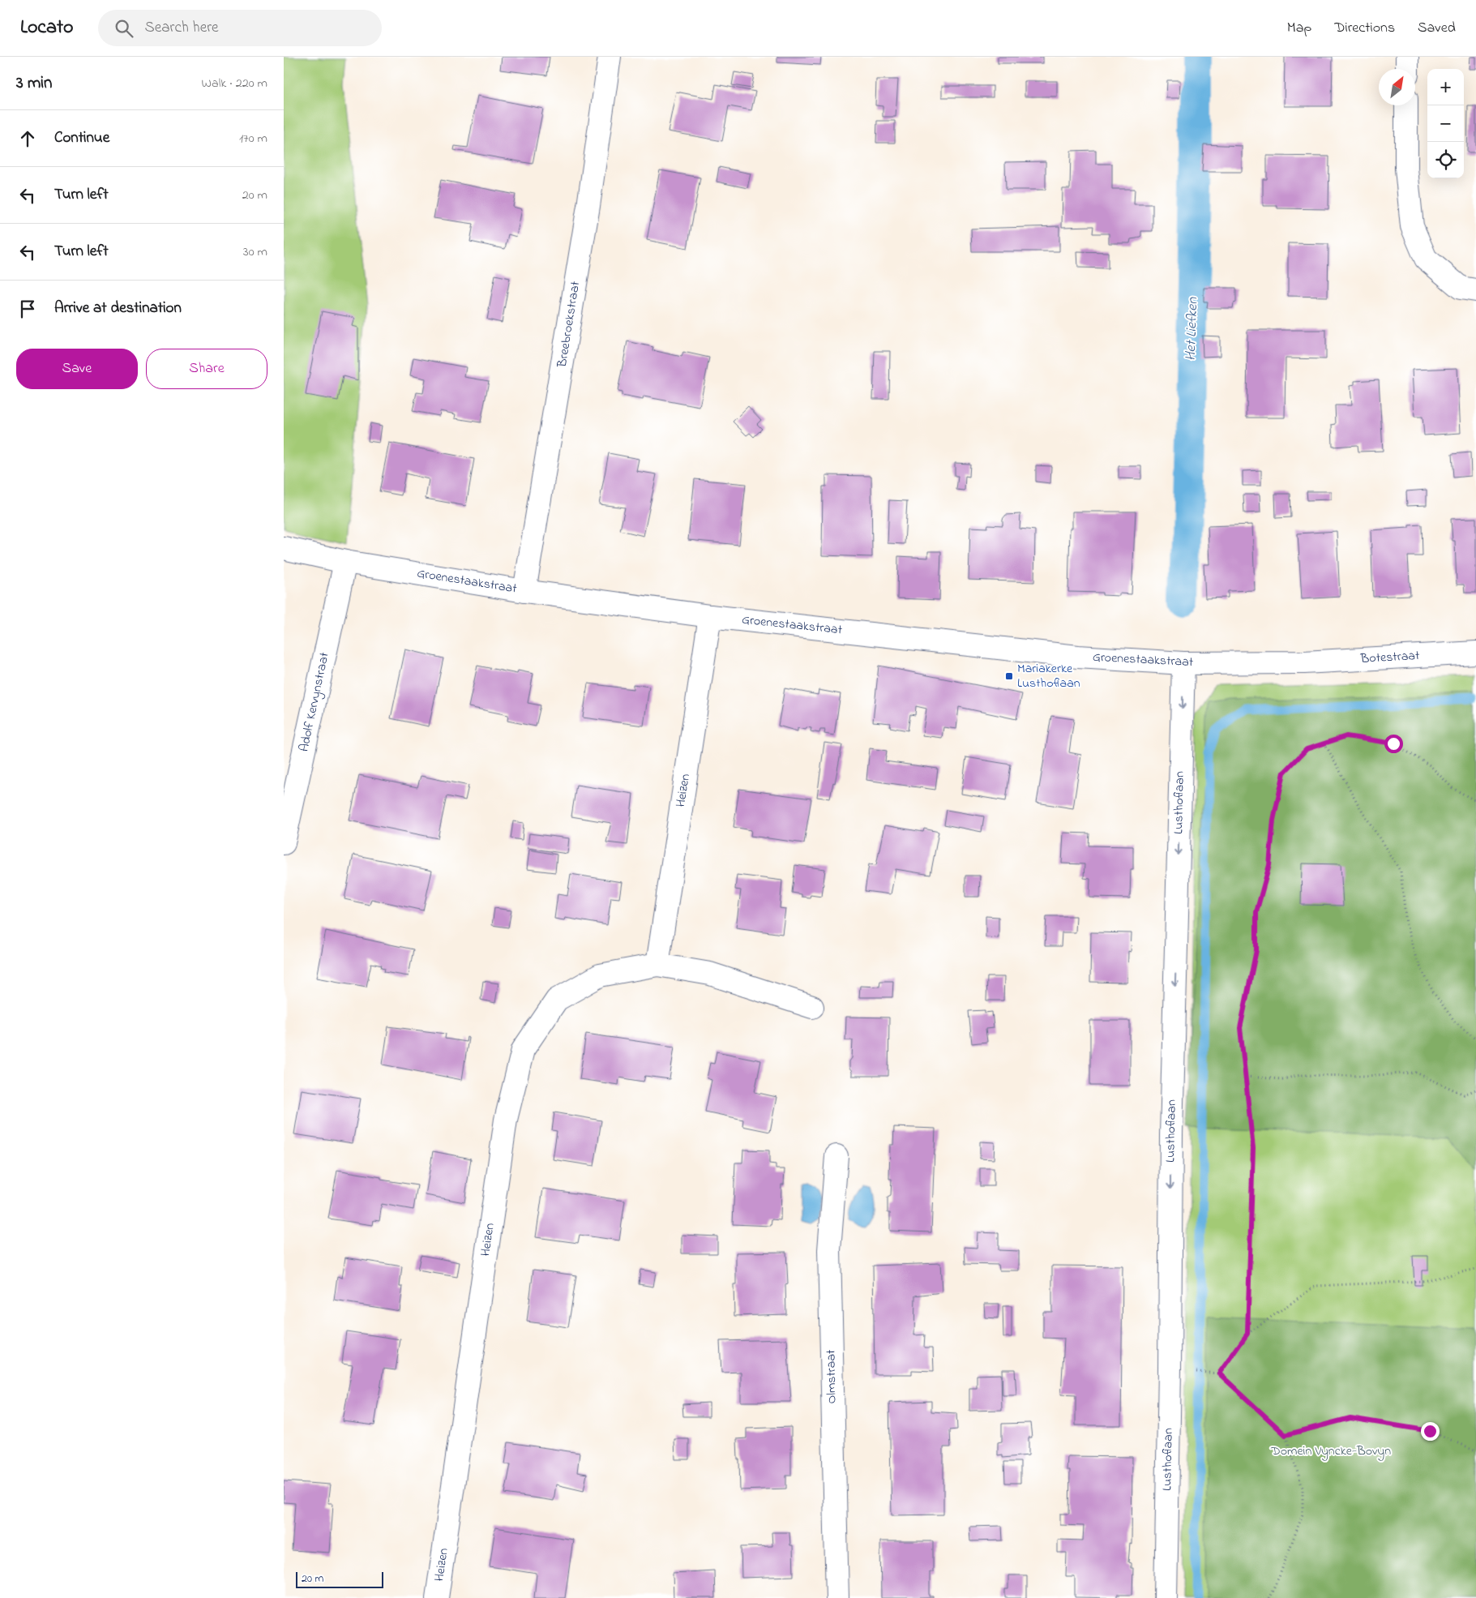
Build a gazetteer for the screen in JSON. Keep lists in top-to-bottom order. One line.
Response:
{"streets":{"street":["Breebroekstraat","Groenestaakstraat","Botestraat","Adolf Kervynstraat","Heizen","Lusthoflaan","Olmstraat"]},"crossings":[["Breebroekstraat","Groenestaakstraat"],["Groenestaakstraat","Botestraat"],["Groenestaakstraat","Adolf Kervynstraat"],["Groenestaakstraat","Heizen"],["Groenestaakstraat","Lusthoflaan"]],"one_way":["Lusthoflaan"],"water":["Het Liefken"],"parks":["Domein Vyncke-Bovyn"],"places":{"transit":["Mariakerke Lusthoflaan"]},"scale_bar":"20 m","north":"top right","page":{"header":"Locato","search":"Search here","nav":["Map","Directions","Saved"],"heading":["3 min","Walk · 220 m"],"map_buttons":["+","−"],"list":[["Continue","170 m"],["Turn left","20 m"],["Turn left","30 m"],"Arrive at destination"],"buttons":["Save","Share"],"scale":"20 m"}}
